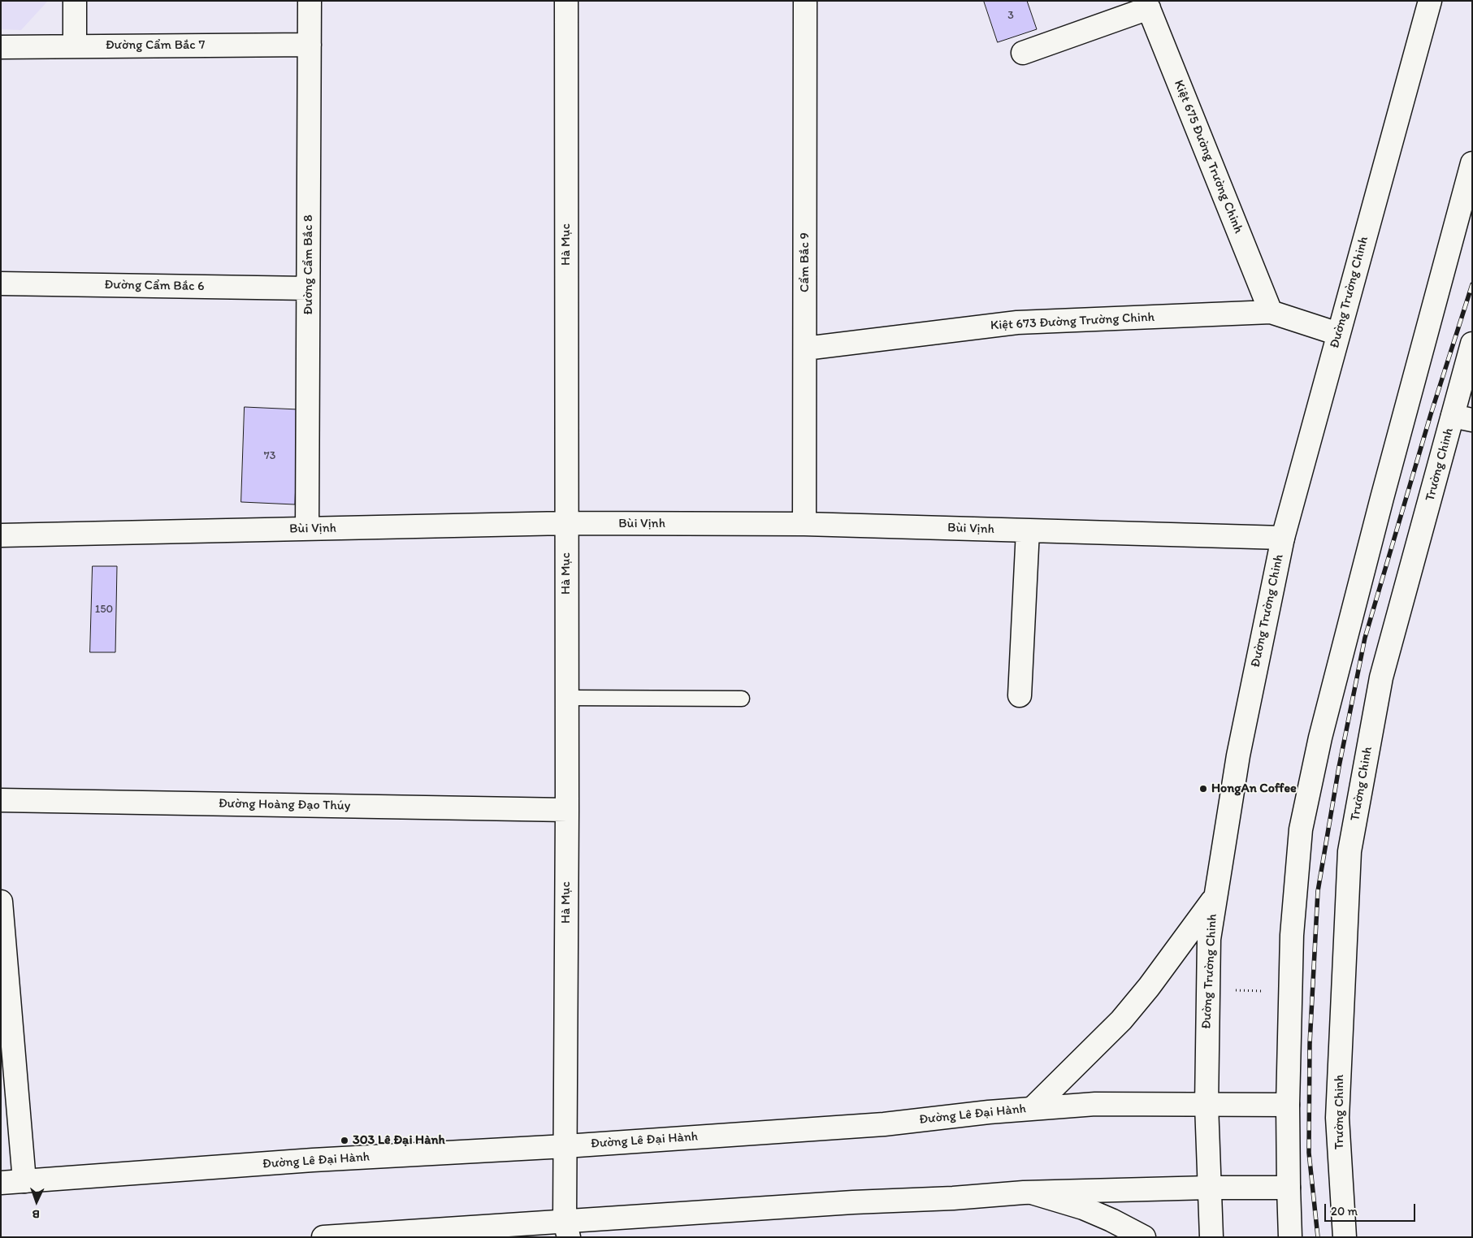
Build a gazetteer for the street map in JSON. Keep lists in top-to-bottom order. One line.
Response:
{"streets":{"main road":["Đường Cẩm Bắc 7","Kiệt 675 Đường Trường Chinh","Hà Mục","Cẩm Bắc 9","Đường Cẩm Bắc 8","Đường Cẩm Bắc 6","Đường Trường Chinh","Kiệt 673 Đường Trường Chinh","Trường Chinh","Bùi Vịnh","Đường Hoàng Đạo Thúy","Đường Lê Đại Hành"]},"crossings":[["Đường Cẩm Bắc 7","Đường Cẩm Bắc 8"],["Kiệt 675 Đường Trường Chinh","Kiệt 673 Đường Trường Chinh"],["Hà Mục","Bùi Vịnh"],["Hà Mục","Đường Hoàng Đạo Thúy"],["Hà Mục","Đường Lê Đại Hành"],["Cẩm Bắc 9","Kiệt 673 Đường Trường Chinh"],["Cẩm Bắc 9","Bùi Vịnh"],["Đường Cẩm Bắc 8","Đường Cẩm Bắc 6"],["Đường Cẩm Bắc 8","Bùi Vịnh"],["Đường Trường Chinh","Kiệt 673 Đường Trường Chinh"],["Đường Trường Chinh","Bùi Vịnh"],["Đường Trường Chinh","Đường Lê Đại Hành"]],"places":["HongAn Coffee","303 Lê Đại Hành"],"house_numbers":["3","73","150"],"scale_bar":"20 m","north":"bottom"}
